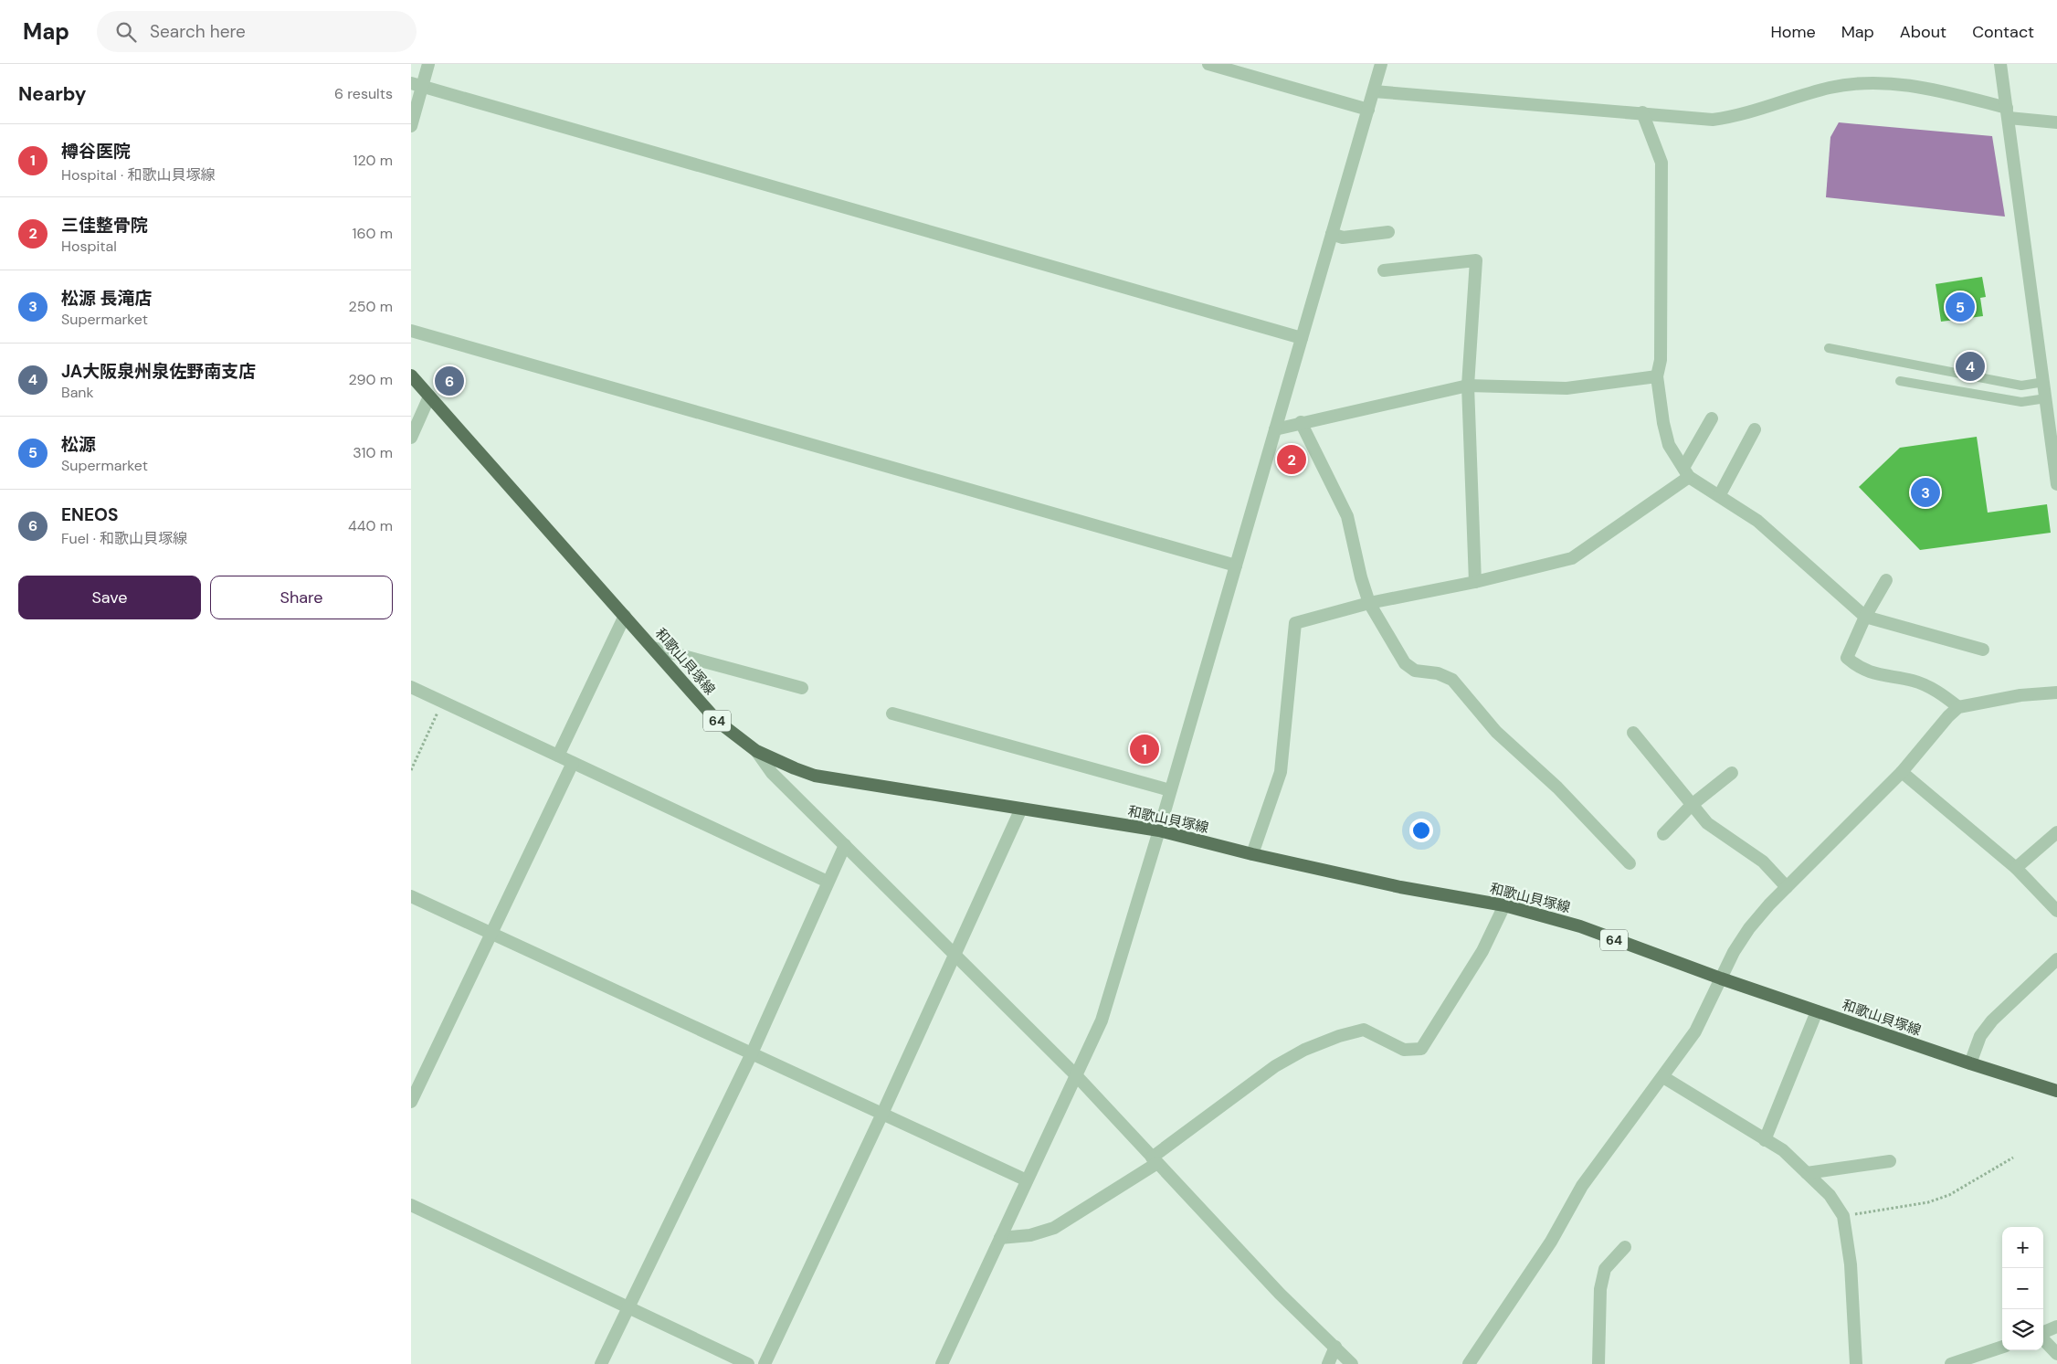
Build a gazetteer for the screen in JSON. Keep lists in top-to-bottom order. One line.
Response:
{"streets":{"main road":["和歌山貝塚線","64"]},"page":{"header":"Map","search":"Search here","nav":["Home","Map","About","Contact"],"heading":["Nearby","6 results"],"list":[{"mark":"1","name":"樽谷医院","note":"Hospital · 和歌山貝塚線","value":"120 m"},{"mark":"2","name":"三佳整骨院","note":"Hospital","value":"160 m"},{"mark":"3","name":"松源 長滝店","note":"Supermarket","value":"250 m"},{"mark":"4","name":"JA大阪泉州泉佐野南支店","note":"Bank","value":"290 m"},{"mark":"5","name":"松源","note":"Supermarket","value":"310 m"},{"mark":"6","name":"ENEOS","note":"Fuel · 和歌山貝塚線","value":"440 m"}],"pins":["5","4","6","2","3","1"],"buttons":["Save","Share"],"map_buttons":["+","−"]}}
